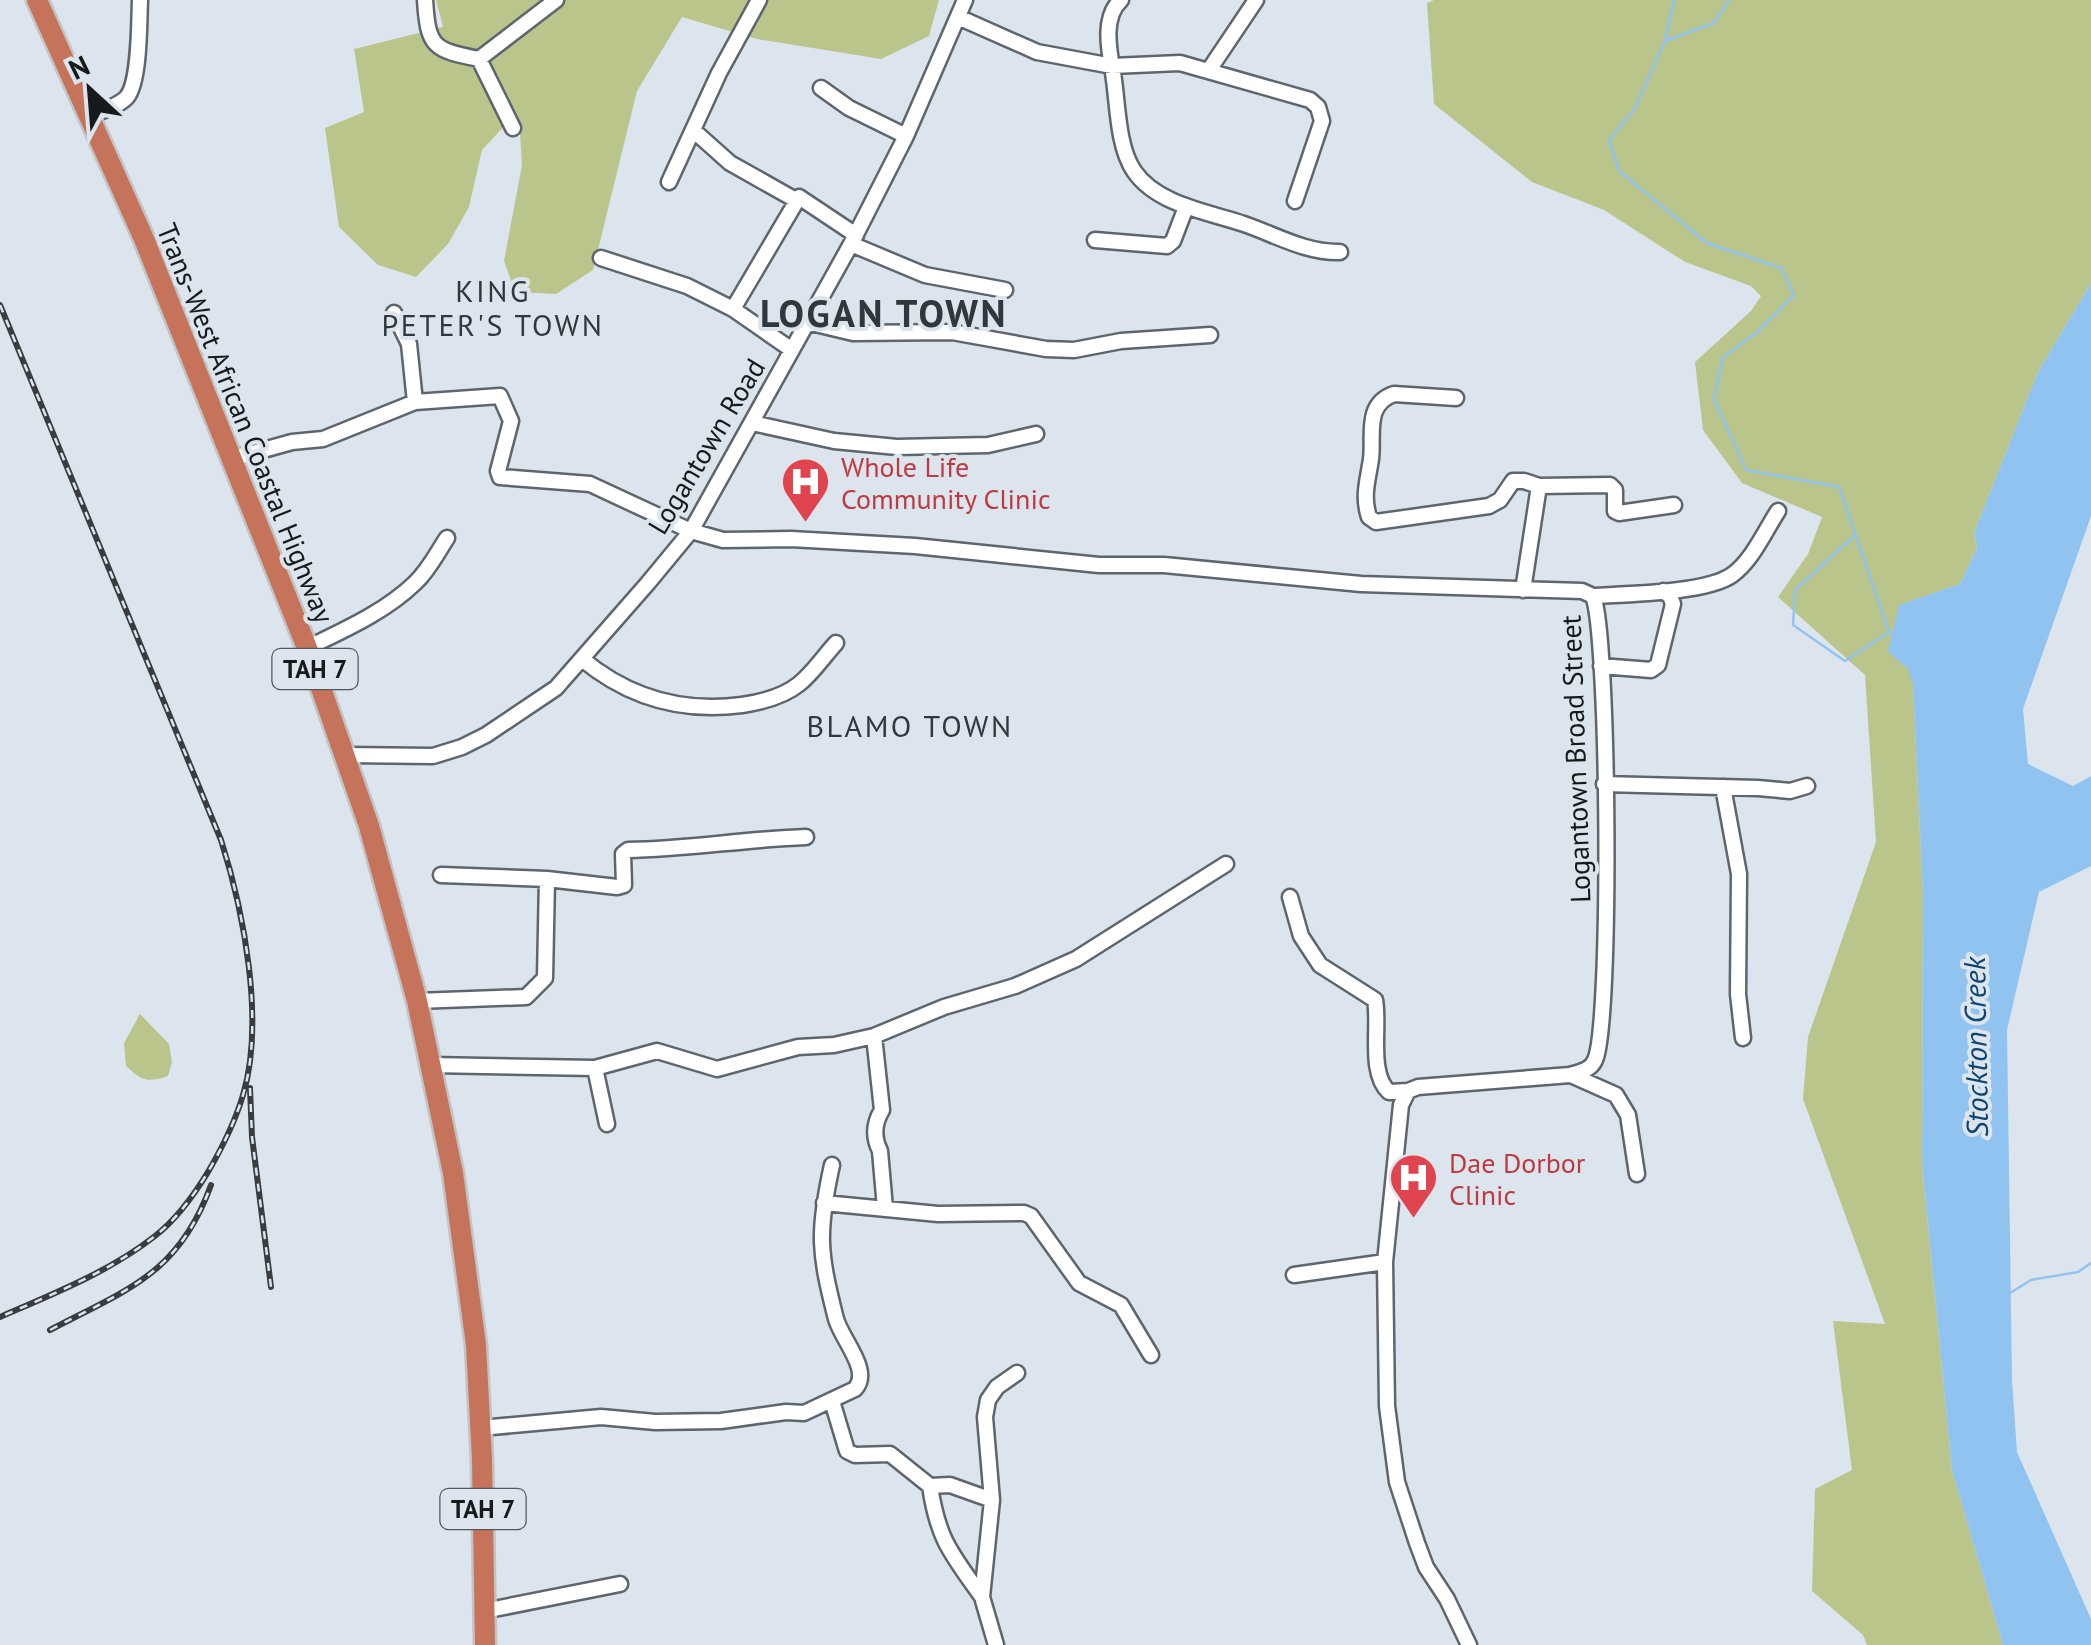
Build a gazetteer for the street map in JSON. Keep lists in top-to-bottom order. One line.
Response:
{"streets":{"highway":["Trans-West African Coastal Highway","TAH 7"],"street":["Logantown Road","Logantown Broad Street"]},"crossings":[["Trans-West African Coastal Highway","Logantown Road"],["Logantown Road","Logantown Broad Street"]],"districts":["KING PETER'S TOWN","LOGAN TOWN","BLAMO TOWN"],"water":["Stockton Creek"],"places":{"hospital":["Whole Life Community Clinic","Dae Dorbor Clinic"]},"north":"top left"}
